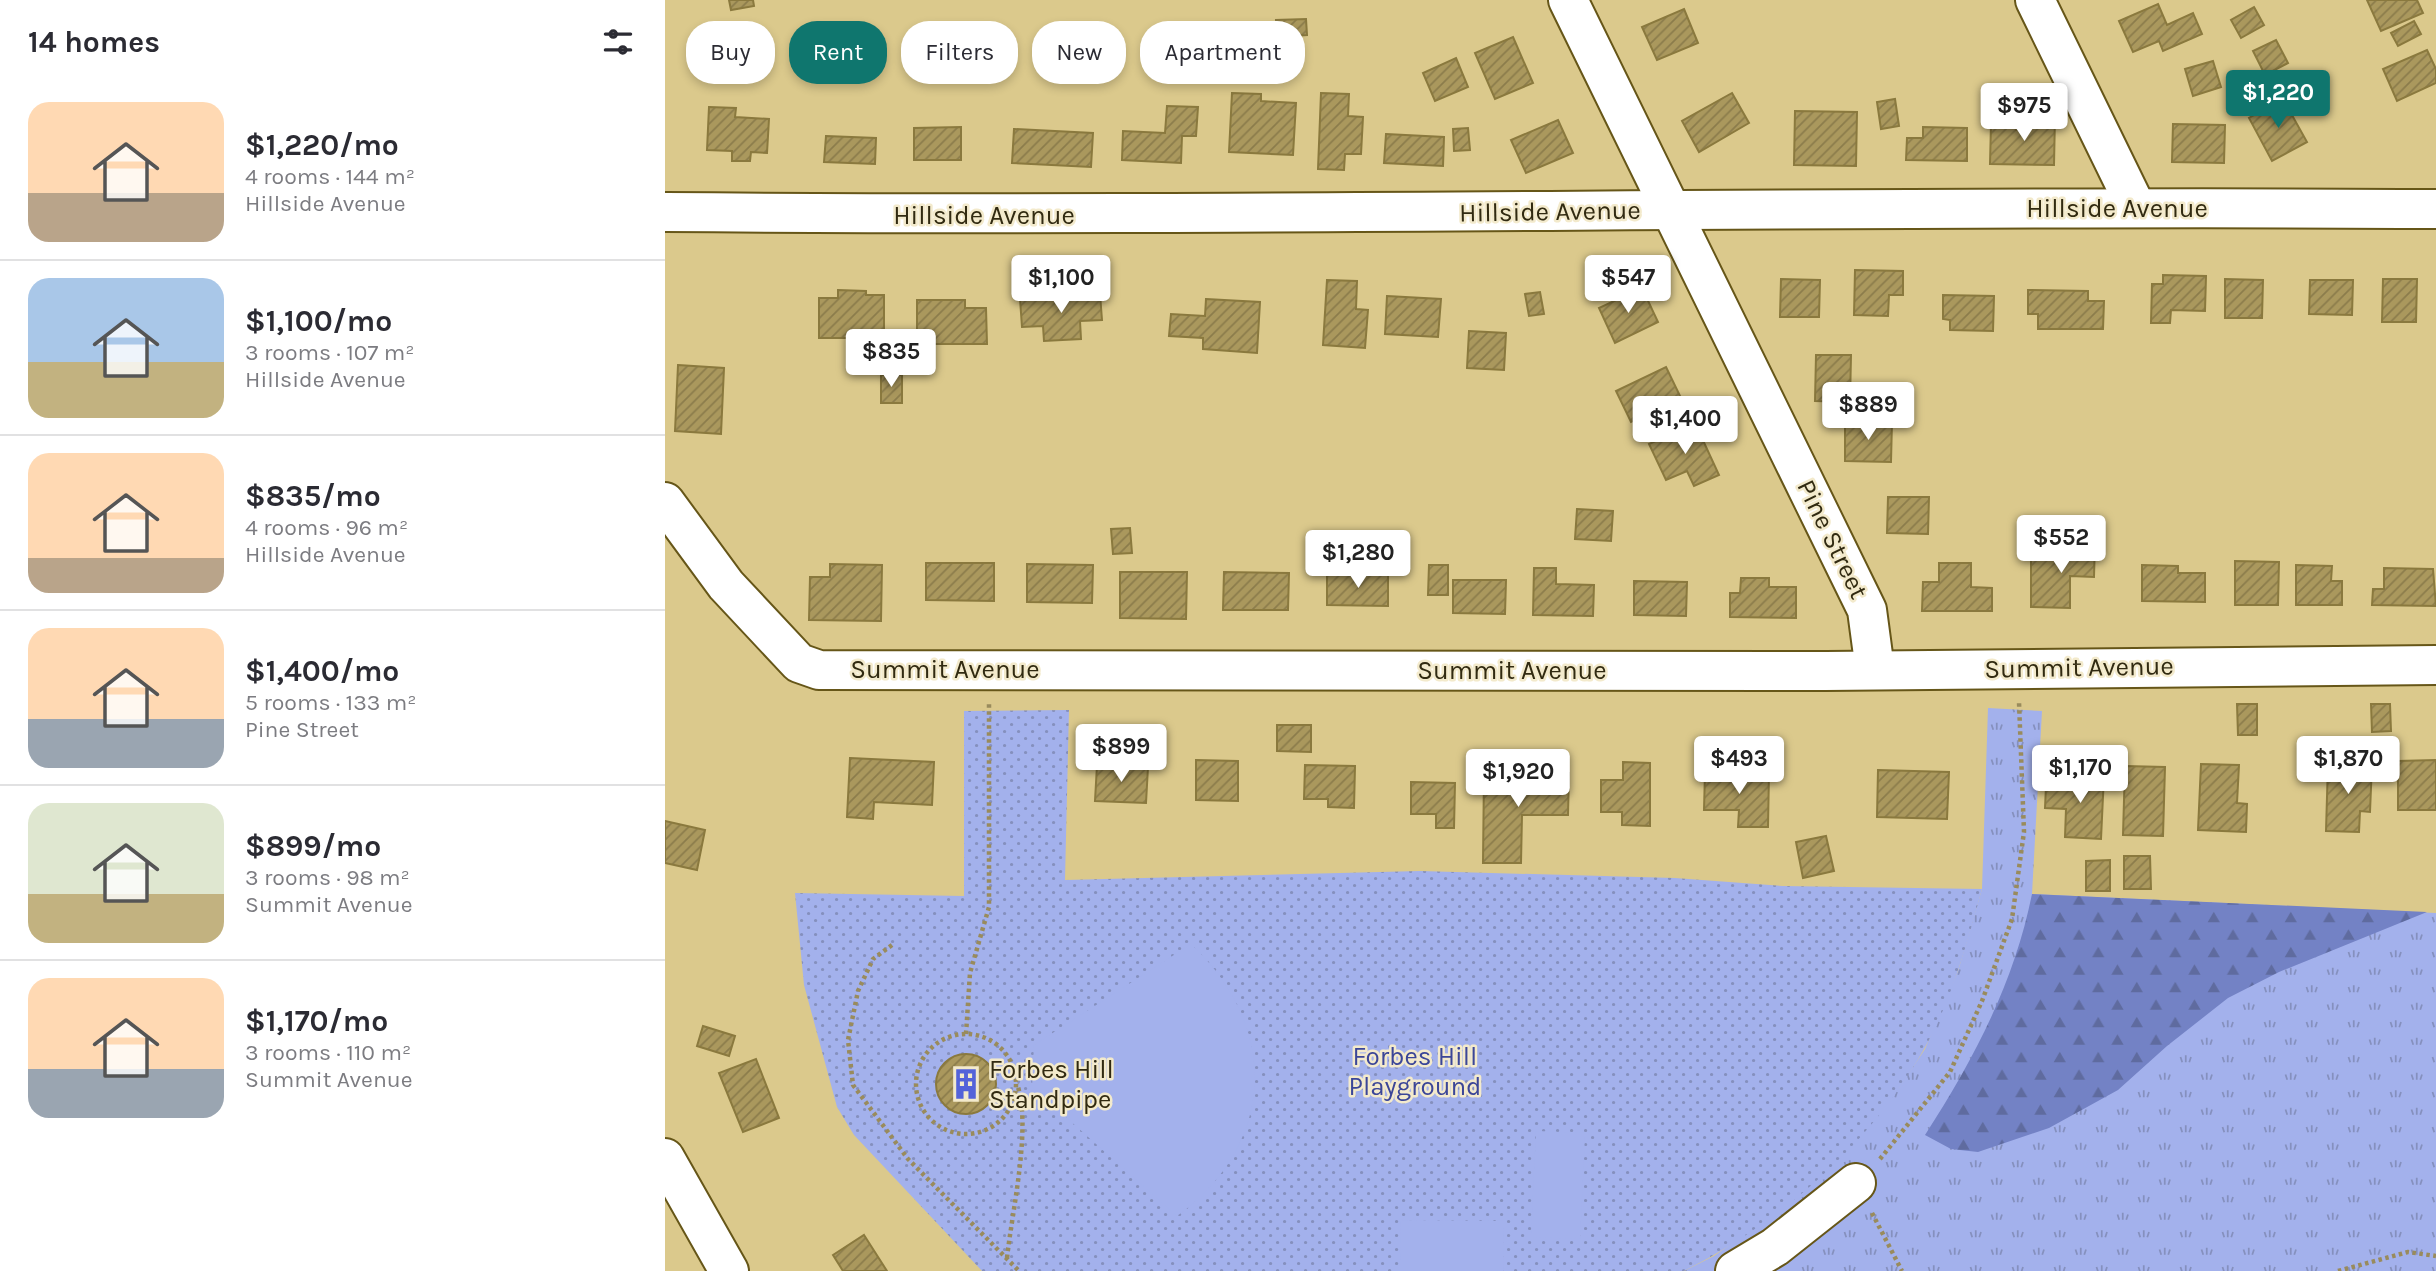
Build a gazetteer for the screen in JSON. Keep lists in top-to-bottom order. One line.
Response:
{"streets":{"street":["Hillside Avenue","Pine Street","Summit Avenue"]},"crossings":[["Hillside Avenue","Pine Street"],["Pine Street","Summit Avenue"]],"parks":["Forbes Hill Playground"],"places":{"building":["Forbes Hill Standpipe"]},"page":{"heading":"14 homes","chip":["Buy","Rent","Filters","New","Apartment"],"price":["$1,220","$975","$1,100","$547","$835","$889","$1,400","$552","$1,280","$899","$493","$1,870","$1,170","$1,920"],"list":[{"name":"$1,220/mo","note":"4 rooms · 144 m² · Hillside Avenue"},{"name":"$1,100/mo","note":"3 rooms · 107 m² · Hillside Avenue"},{"name":"$835/mo","note":"4 rooms · 96 m² · Hillside Avenue"},{"name":"$1,400/mo","note":"5 rooms · 133 m² · Pine Street"},{"name":"$899/mo","note":"3 rooms · 98 m² · Summit Avenue"},{"name":"$1,170/mo","note":"3 rooms · 110 m² · Summit Avenue"}]}}
